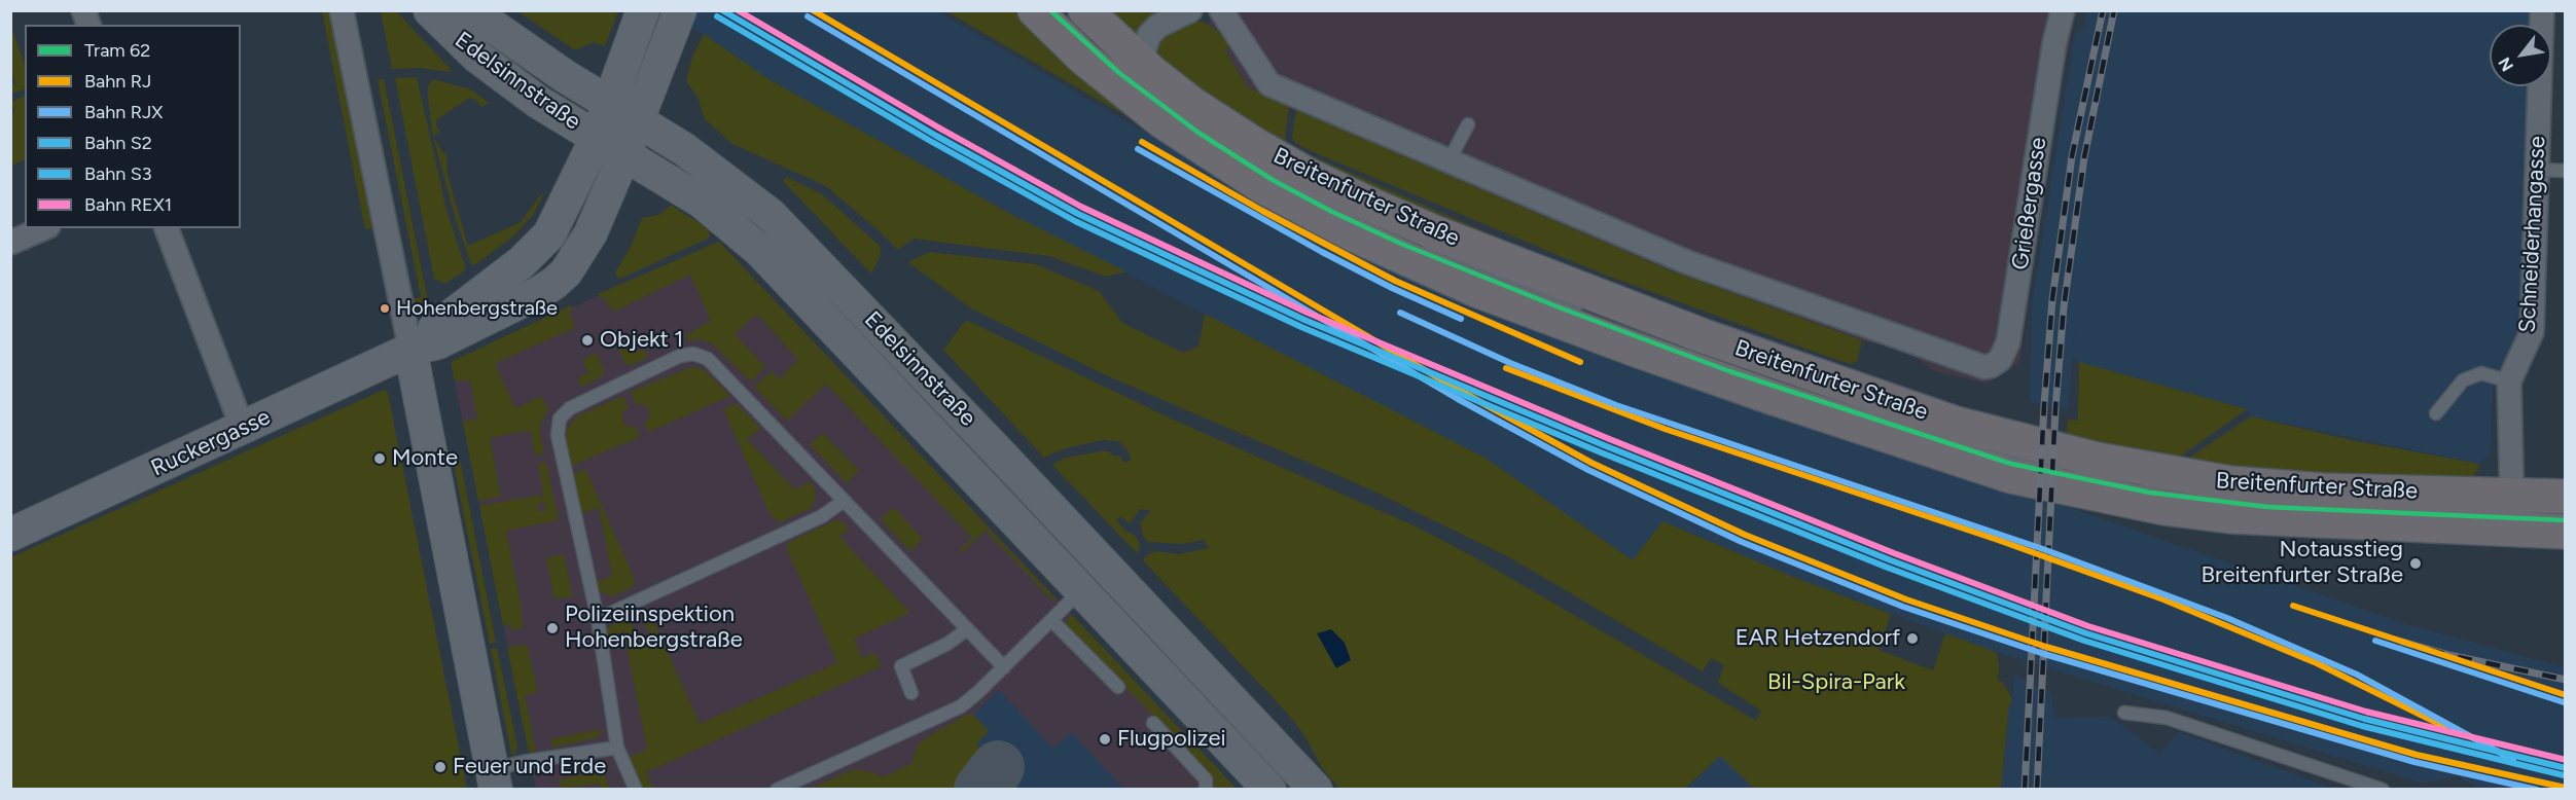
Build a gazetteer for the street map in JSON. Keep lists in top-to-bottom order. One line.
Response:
{"streets":{"main road":["Edelsinnstraße","Breitenfurter Straße","Ruckergasse"],"street":["Grießergasse","Schneiderhangasse"]},"crossings":[["Edelsinnstraße","Ruckergasse"],["Breitenfurter Straße","Schneiderhangasse"]],"parks":["Bil-Spira-Park"],"places":["Hohenbergstraße","Objekt 1","Monte","Notausstieg Breitenfurter Straße","Polizeiinspektion Hohenbergstraße","EAR Hetzendorf","Flugpolizei","Feuer und Erde"],"lines":["tram line 62","rail line RJ","rail line S2","rail line REX1","rail line RJX","rail line S3"],"legend":["Tram 62","Bahn RJ","Bahn RJX","Bahn S2","Bahn S3","Bahn REX1"],"north":"bottom left"}
